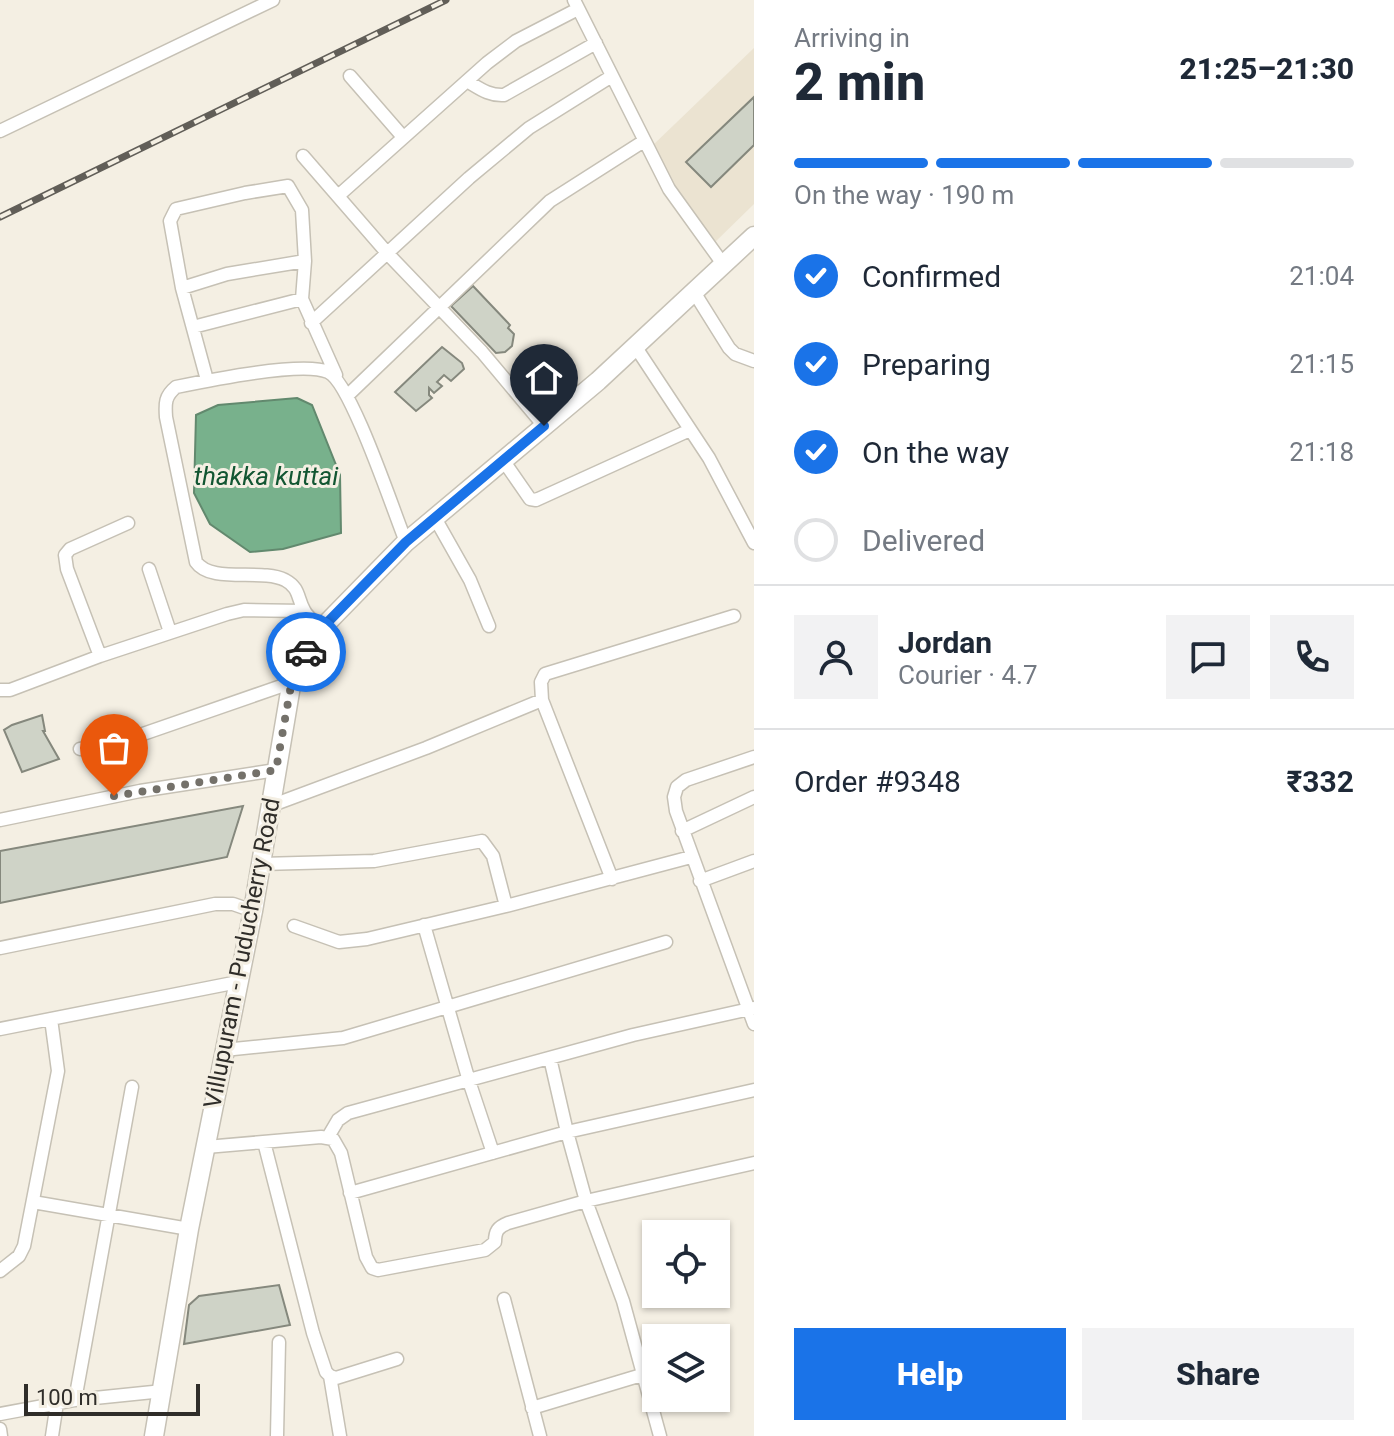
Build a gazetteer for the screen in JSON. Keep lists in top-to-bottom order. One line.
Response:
{"streets":{"highway":["Villupuram - Puducherry Road"]},"water":["thakka kuttai"],"scale_bar":"100 m","page":{"heading":["2 min","Arriving in","21:25–21:30"],"panel":["Jordan","Courier · 4.7","Order #9348","₹332"],"bar":"On the way · 190 m","list":[["Confirmed","21:04"],["Preparing","21:15"],["On the way","21:18"],"Delivered"],"buttons":["Help","Share"],"scale":"100 m"}}
